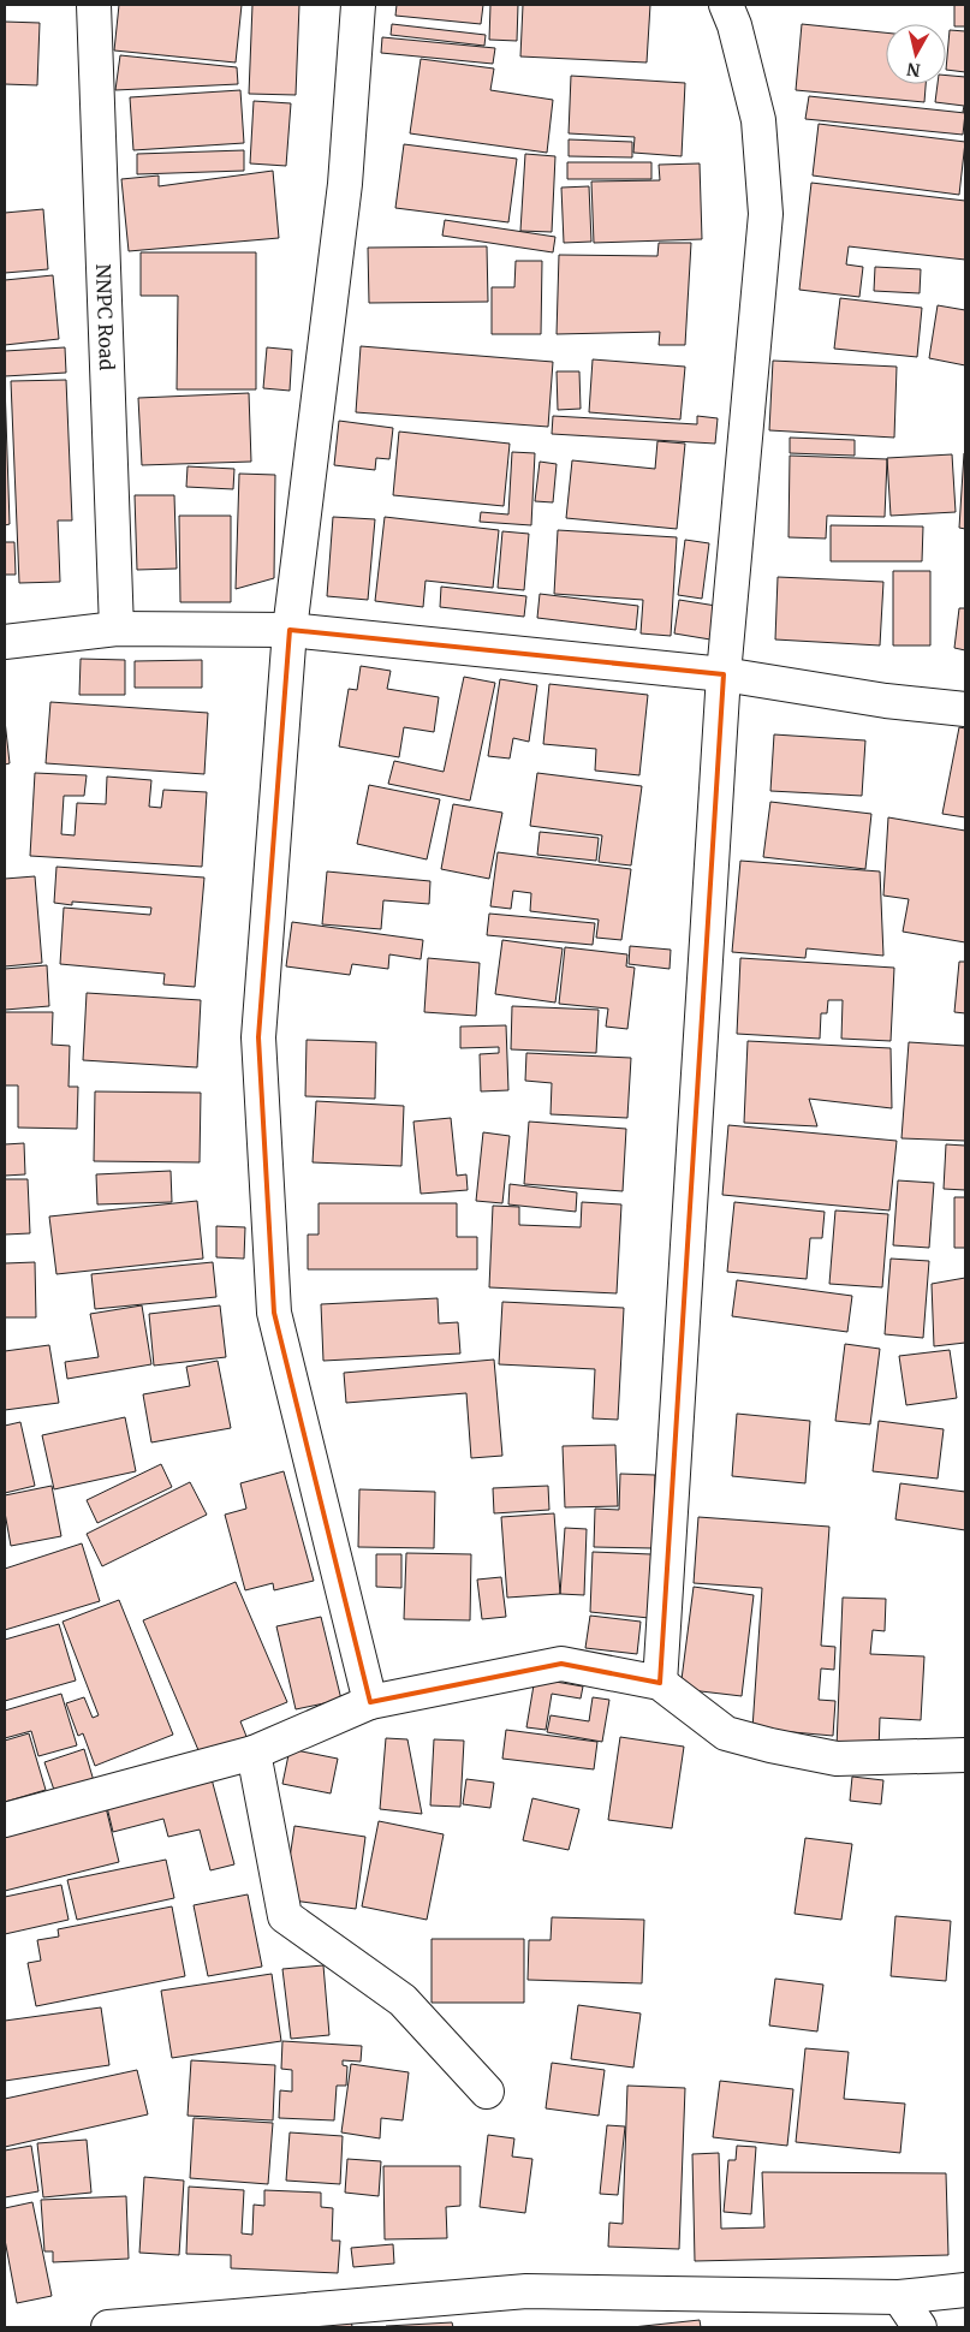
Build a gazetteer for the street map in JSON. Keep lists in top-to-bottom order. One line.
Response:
{"streets":{"street":["NNPC Road"]},"north":"bottom"}
